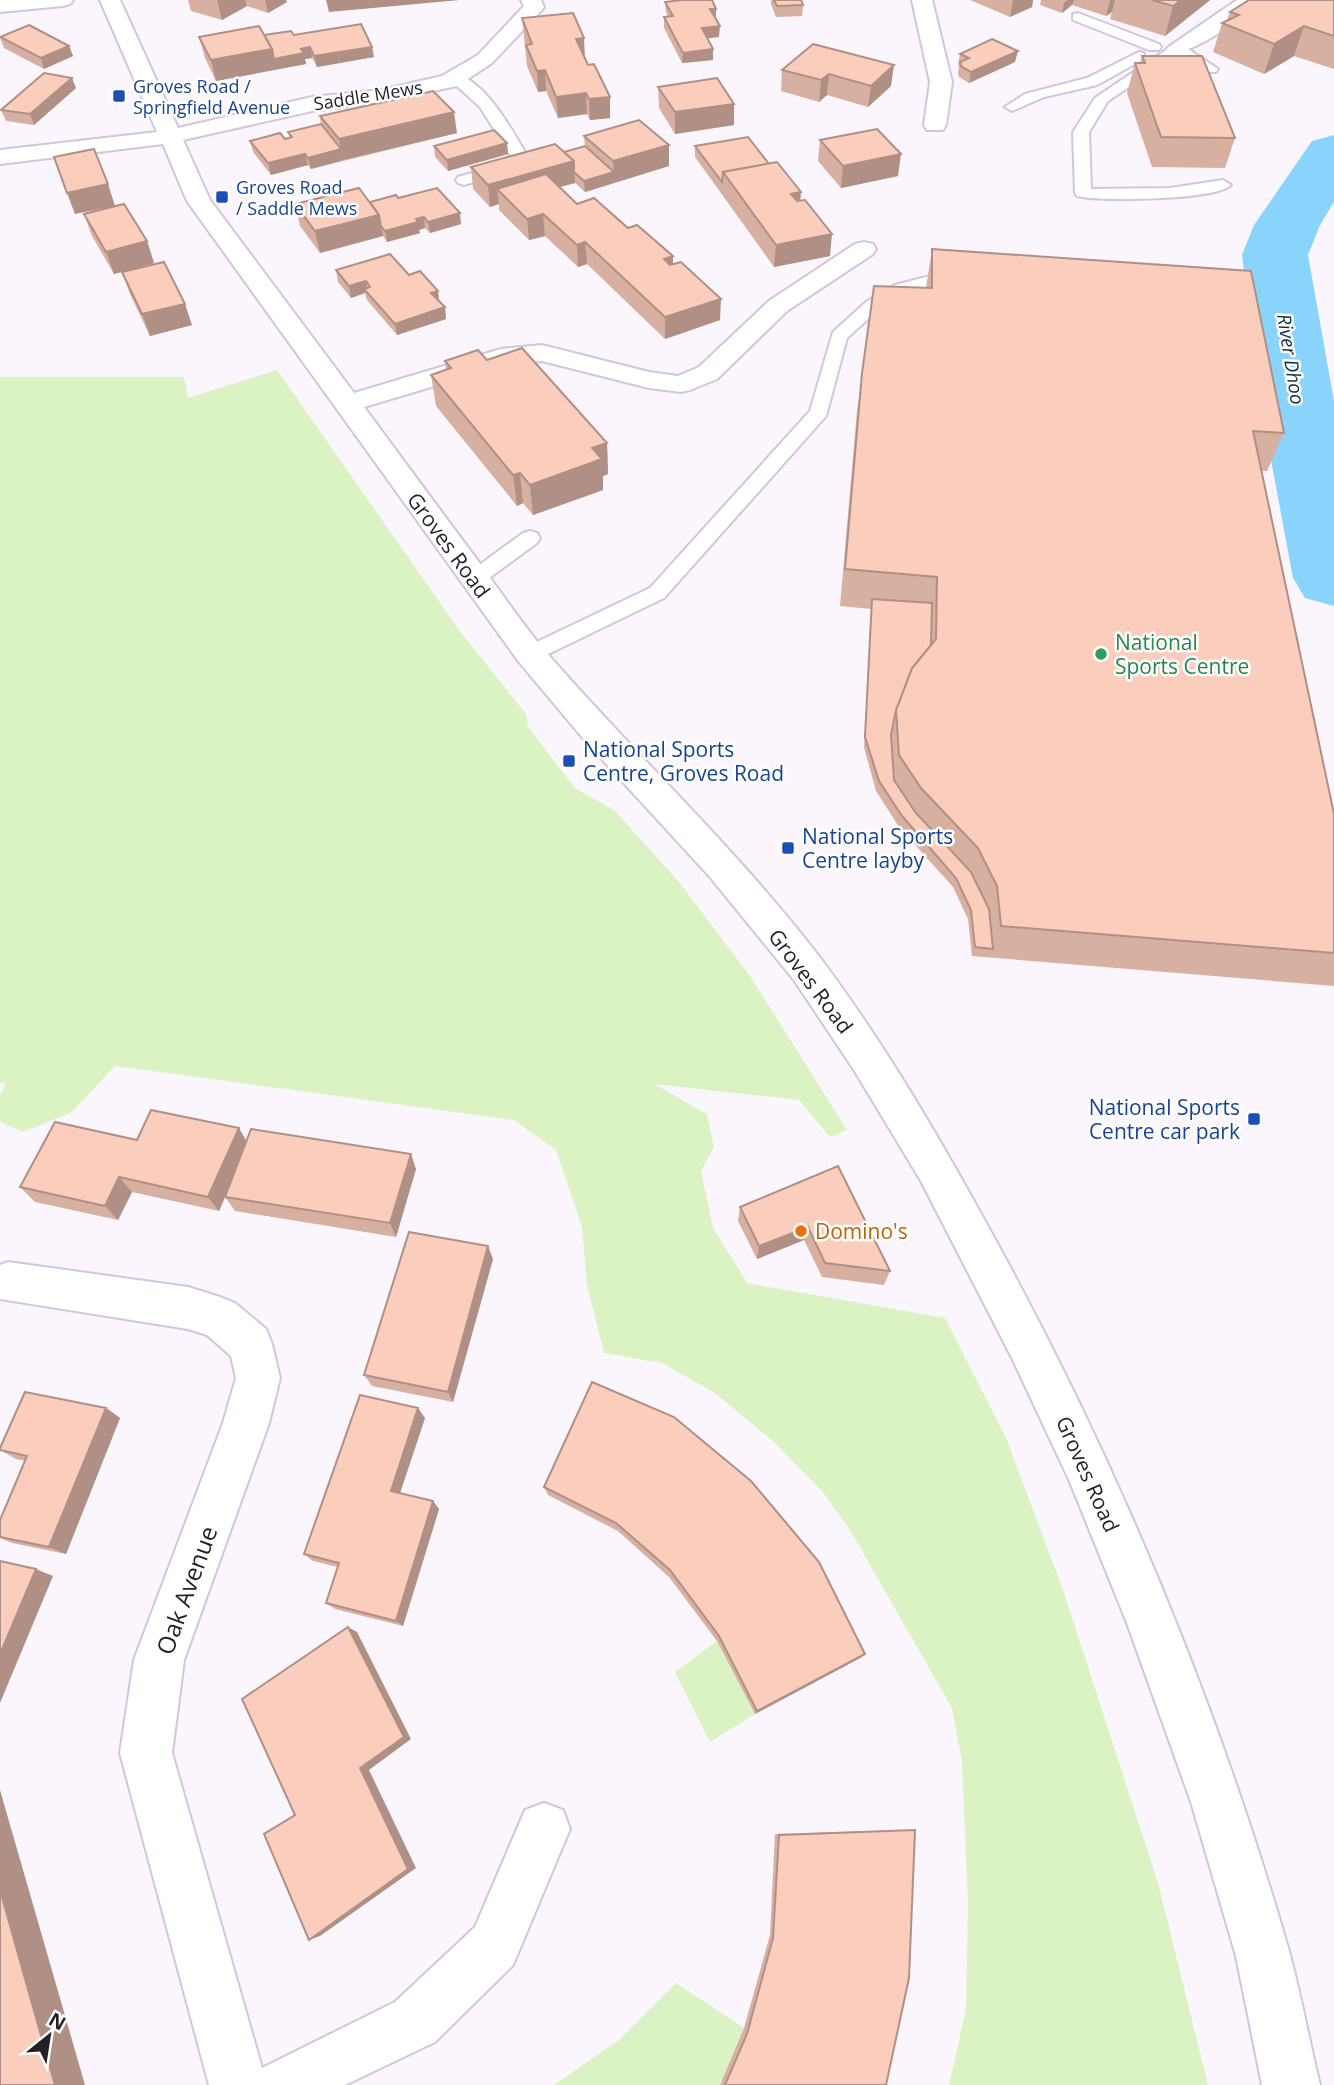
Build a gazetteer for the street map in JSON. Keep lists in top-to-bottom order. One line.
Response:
{"streets":{"street":["Saddle Mews","Groves Road","Oak Avenue"]},"crossings":[["Saddle Mews","Groves Road"]],"water":["River Dhoo"],"places":{"transit":["Groves Road / Springfield Avenue","Groves Road / Saddle Mews","National Sports Centre, Groves Road","National Sports Centre layby","National Sports Centre car park"],"other":["National Sports Centre","Domino's"]},"north":"top right"}
